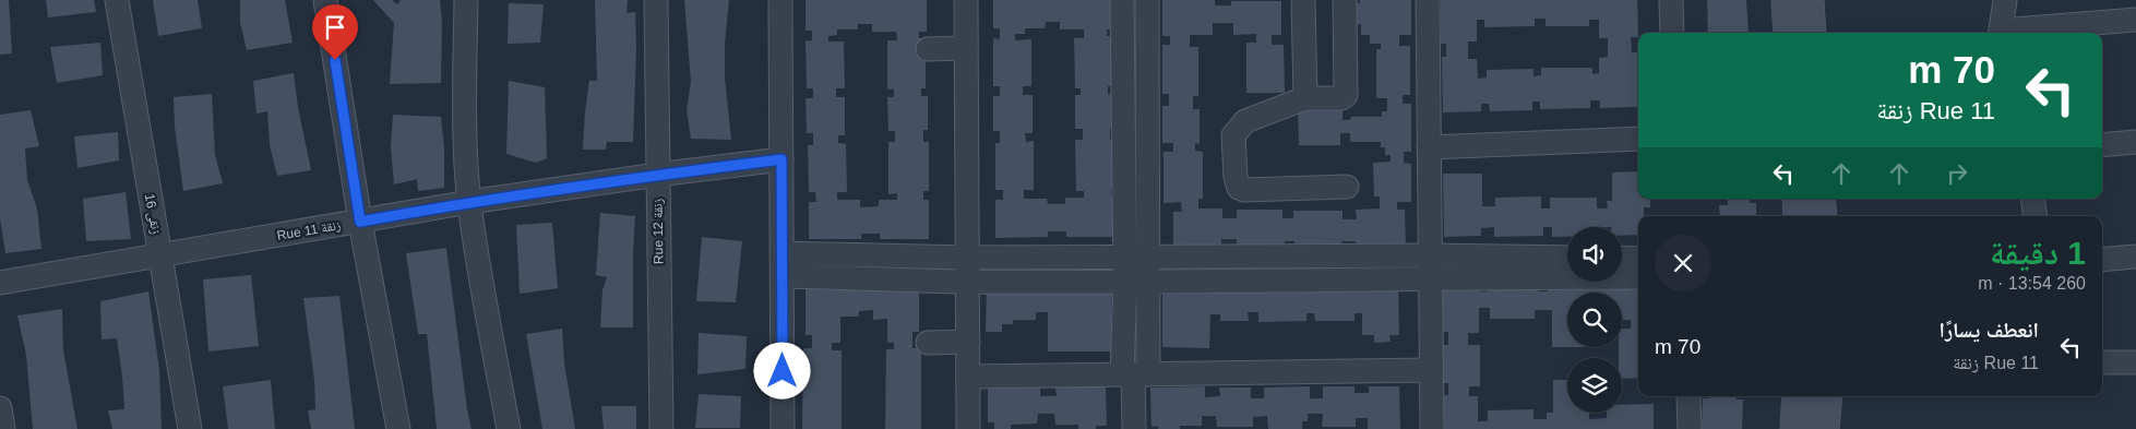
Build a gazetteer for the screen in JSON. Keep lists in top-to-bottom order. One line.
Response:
{"streets":{"street":["زنقى 16","Rue 11 زنقة","Rue 12 زنقة"]},"crossings":[["زنقى 16","Rue 11 زنقة"],["Rue 11 زنقة","Rue 12 زنقة"]],"page":{"turn":["70 m","Rue 11 زنقة"],"heading":["1 دقيقة","260 m · 13:54"],"list":[{"name":"انعطف يسارًا","note":"Rue 11 زنقة","value":"70 m"}]}}
